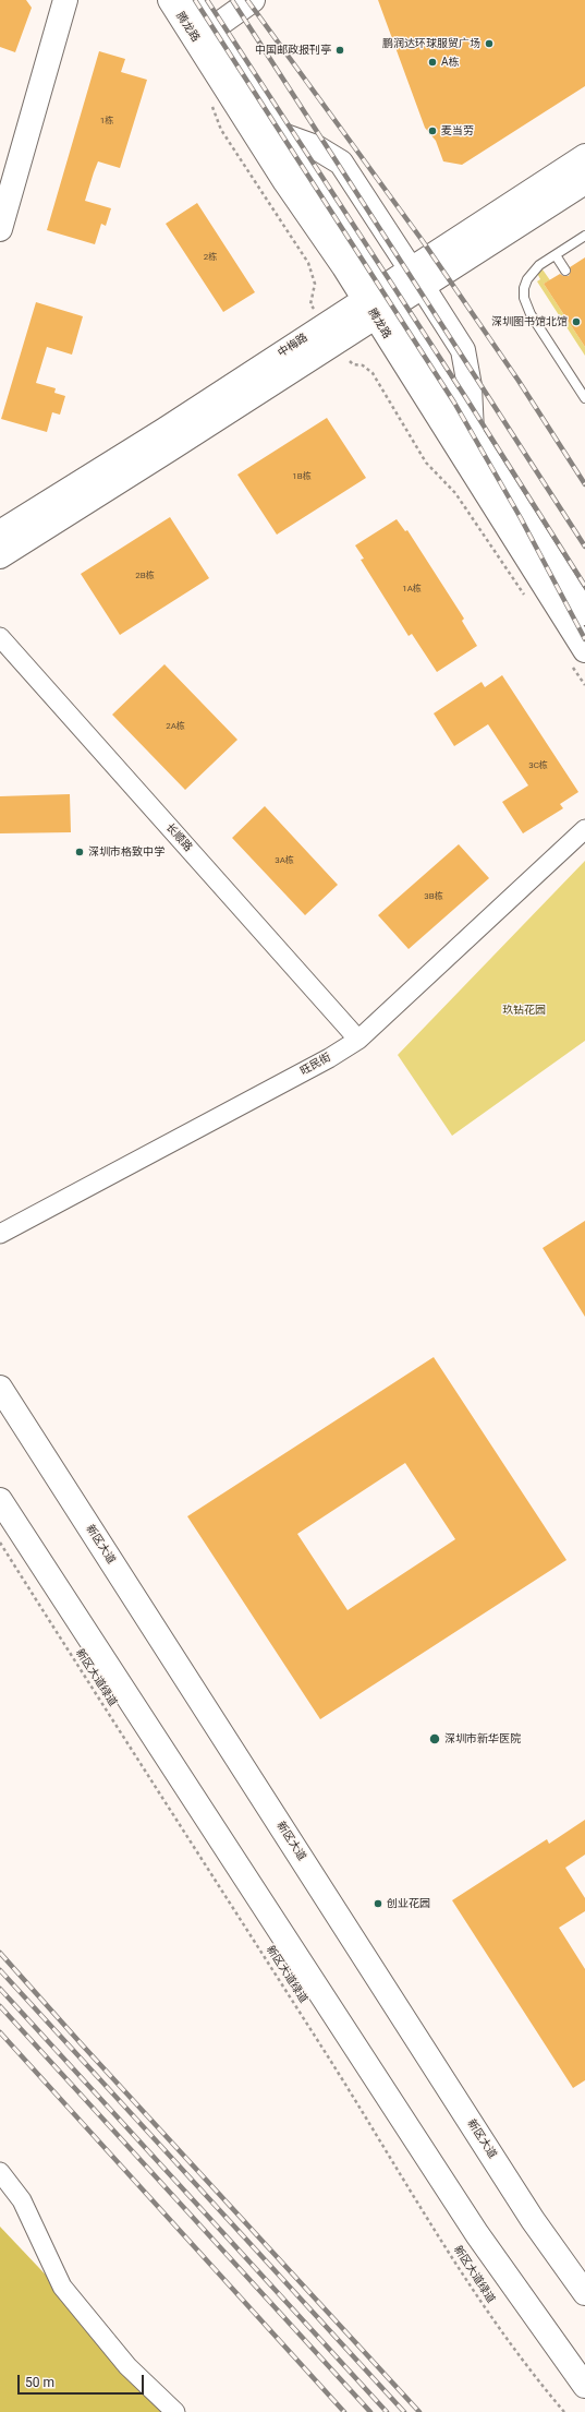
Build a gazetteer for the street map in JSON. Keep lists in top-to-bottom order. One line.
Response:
{"streets":{"main road":["腾龙路","中梅路","新区大道"],"street":["长顺路","旺民街"],"path":["新区大道绿道"]},"crossings":[["腾龙路","中梅路"],["长顺路","旺民街"]],"parks":["玖钻花园"],"places":["鹏润达环球服贸广场","中国邮政报刊亭","A栋","麦当劳","深圳图书馆北馆","深圳市格致中学","深圳市新华医院","创业花园"],"house_numbers":["1栋","2栋","1B栋","2B栋","1A栋","2A栋","3C栋","3A栋","3B栋"],"scale_bar":"50 m"}
